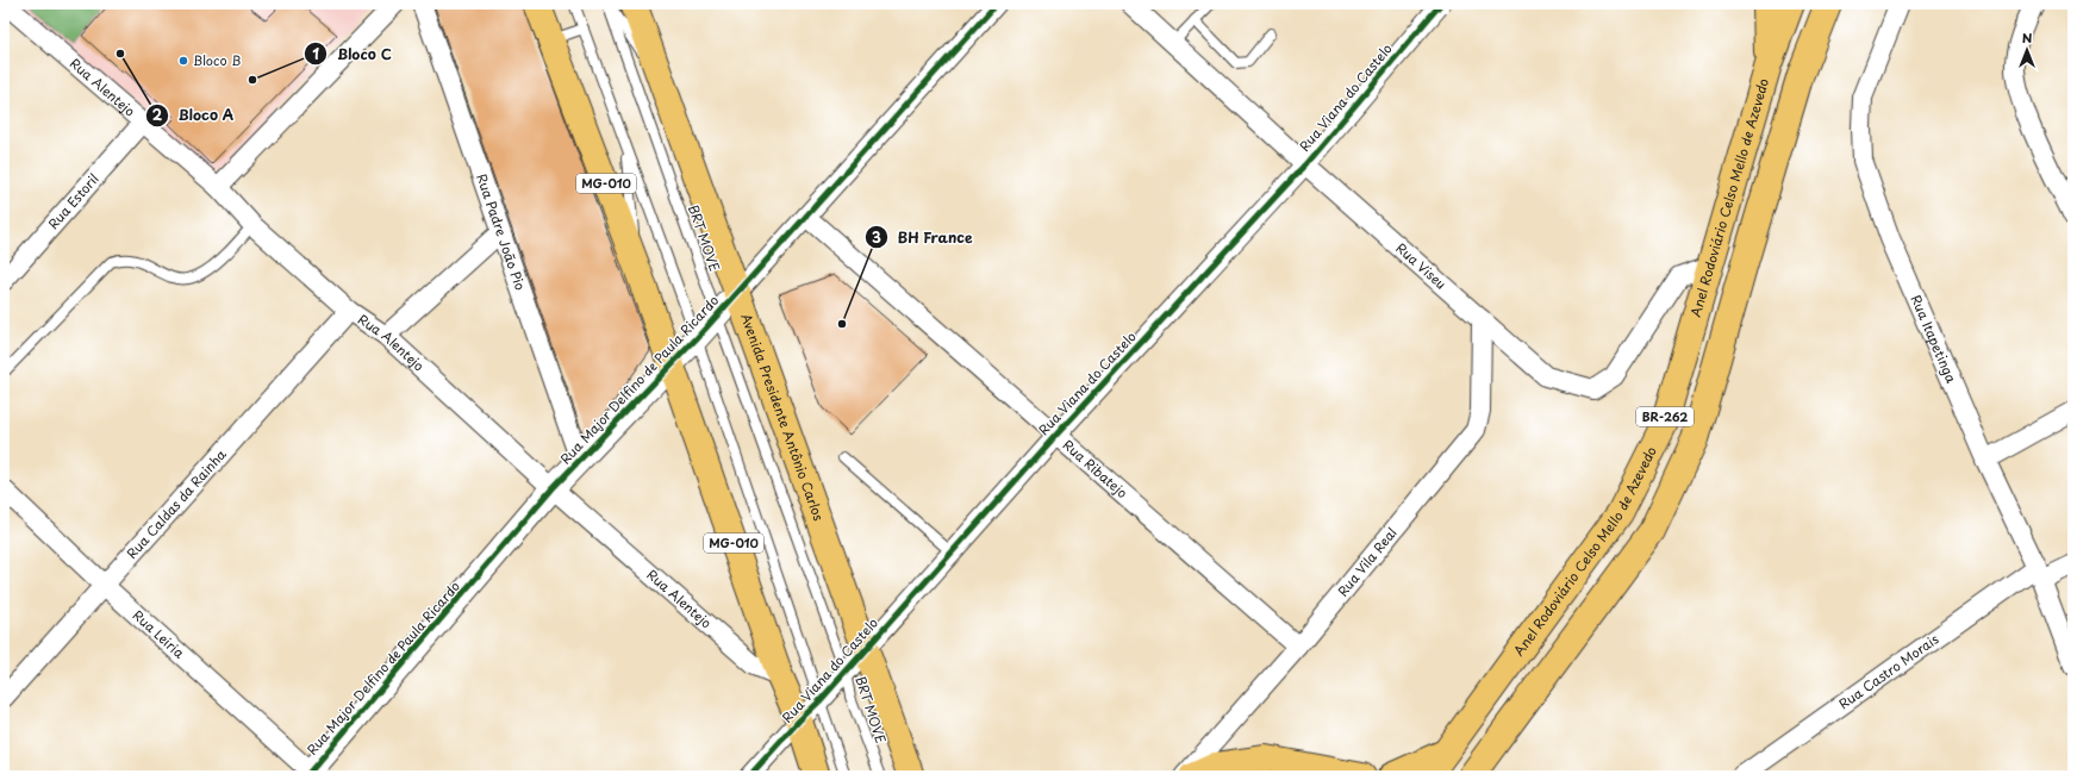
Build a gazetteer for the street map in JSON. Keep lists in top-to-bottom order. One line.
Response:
{"streets":{"highway":["MG-010","Anel Rodoviário Celso Mello de Azevedo","Avenida Presidente Antônio Carlos","BR-262"],"street":["Rua Alentejo","Rua Viana do Castelo","Rua Estoril","Rua Padre João Pio","Rua Viseu","Rua Itapetinga","Rua Major Delfino de Paula Ricardo","Rua Ribatejo","Rua Caldas da Rainha","Rua Vila Real","Rua Leiria","Rua Castro Morais"],"lane":["BRT MOVE"]},"crossings":[["Rua Alentejo","MG-010"],["Rua Alentejo","Rua Estoril"],["Rua Alentejo","Rua Major Delfino de Paula Ricardo"],["Rua Alentejo","Rua Caldas da Rainha"],["Rua Viana do Castelo","MG-010"],["Rua Viana do Castelo","BRT MOVE"],["Rua Viana do Castelo","Rua Viseu"],["Rua Viana do Castelo","Avenida Presidente Antônio Carlos"],["Rua Viana do Castelo","Rua Ribatejo"],["MG-010","Rua Major Delfino de Paula Ricardo"],["Anel Rodoviário Celso Mello de Azevedo","Rua Viseu"],["Rua Padre João Pio","Rua Major Delfino de Paula Ricardo"],["BRT MOVE","Rua Major Delfino de Paula Ricardo"],["BRT MOVE","Avenida Presidente Antônio Carlos"],["Rua Viseu","Rua Vila Real"],["Rua Itapetinga","Rua Castro Morais"],["Rua Major Delfino de Paula Ricardo","Avenida Presidente Antônio Carlos"],["Rua Major Delfino de Paula Ricardo","Rua Ribatejo"],["Rua Major Delfino de Paula Ricardo","Rua Leiria"],["Rua Ribatejo","Rua Vila Real"],["Rua Caldas da Rainha","Rua Leiria"]],"places":["Bloco A","Bloco B","Bloco C","BH France"],"north":"top"}
